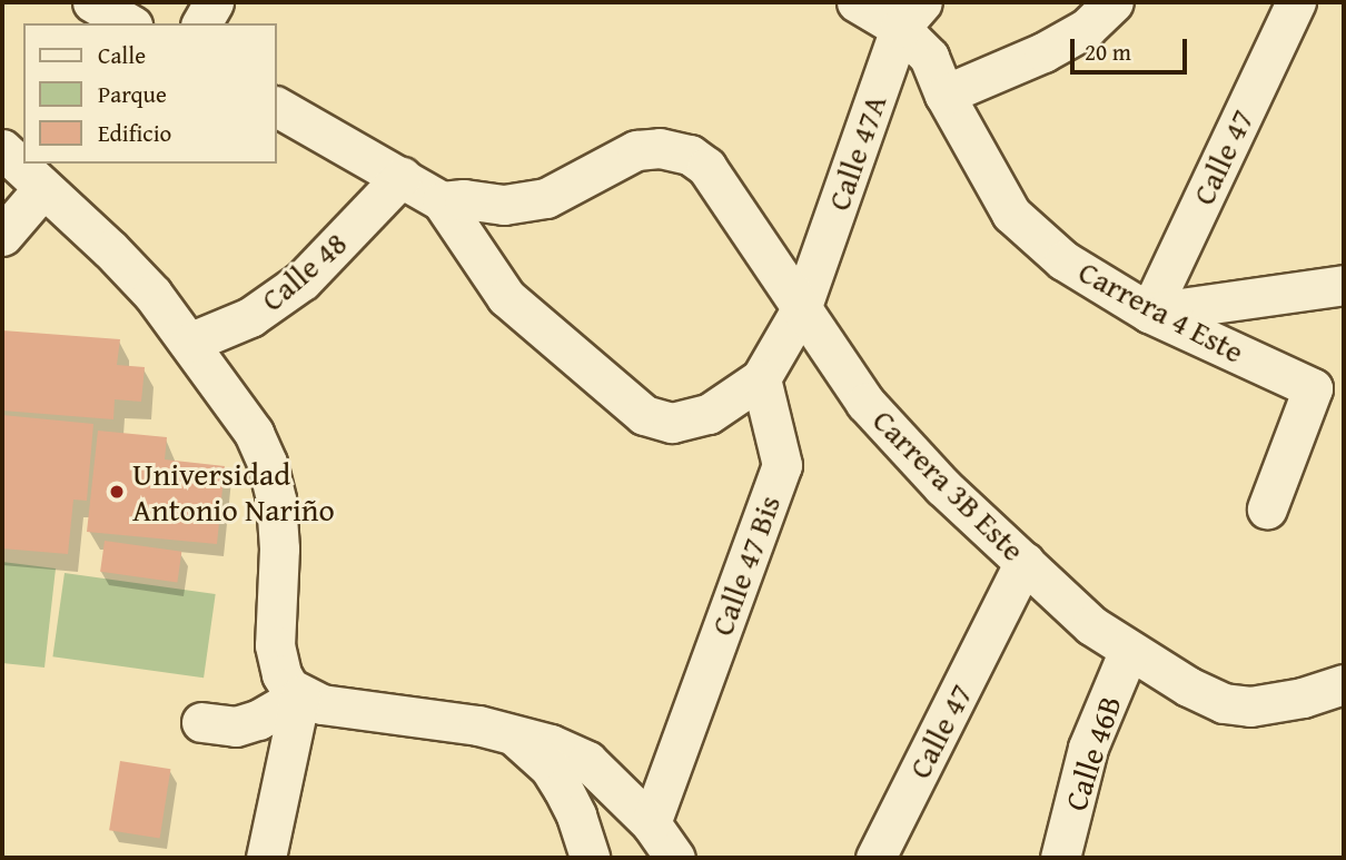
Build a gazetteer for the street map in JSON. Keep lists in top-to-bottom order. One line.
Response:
{"streets":{"street":["Calle 47A","Calle 47","Calle 48","Carrera 4 Este","Carrera 3B Este","Calle 47 Bis","Calle 46B"]},"crossings":[["Calle 47A","Carrera 4 Este"],["Calle 47A","Carrera 3B Este"],["Calle 47","Carrera 4 Este"],["Calle 47","Carrera 3B Este"],["Carrera 3B Este","Calle 46B"]],"places":["Universidad Antonio Nariño"],"legend":["Calle","Parque","Edificio"],"scale_bar":"20 m"}
